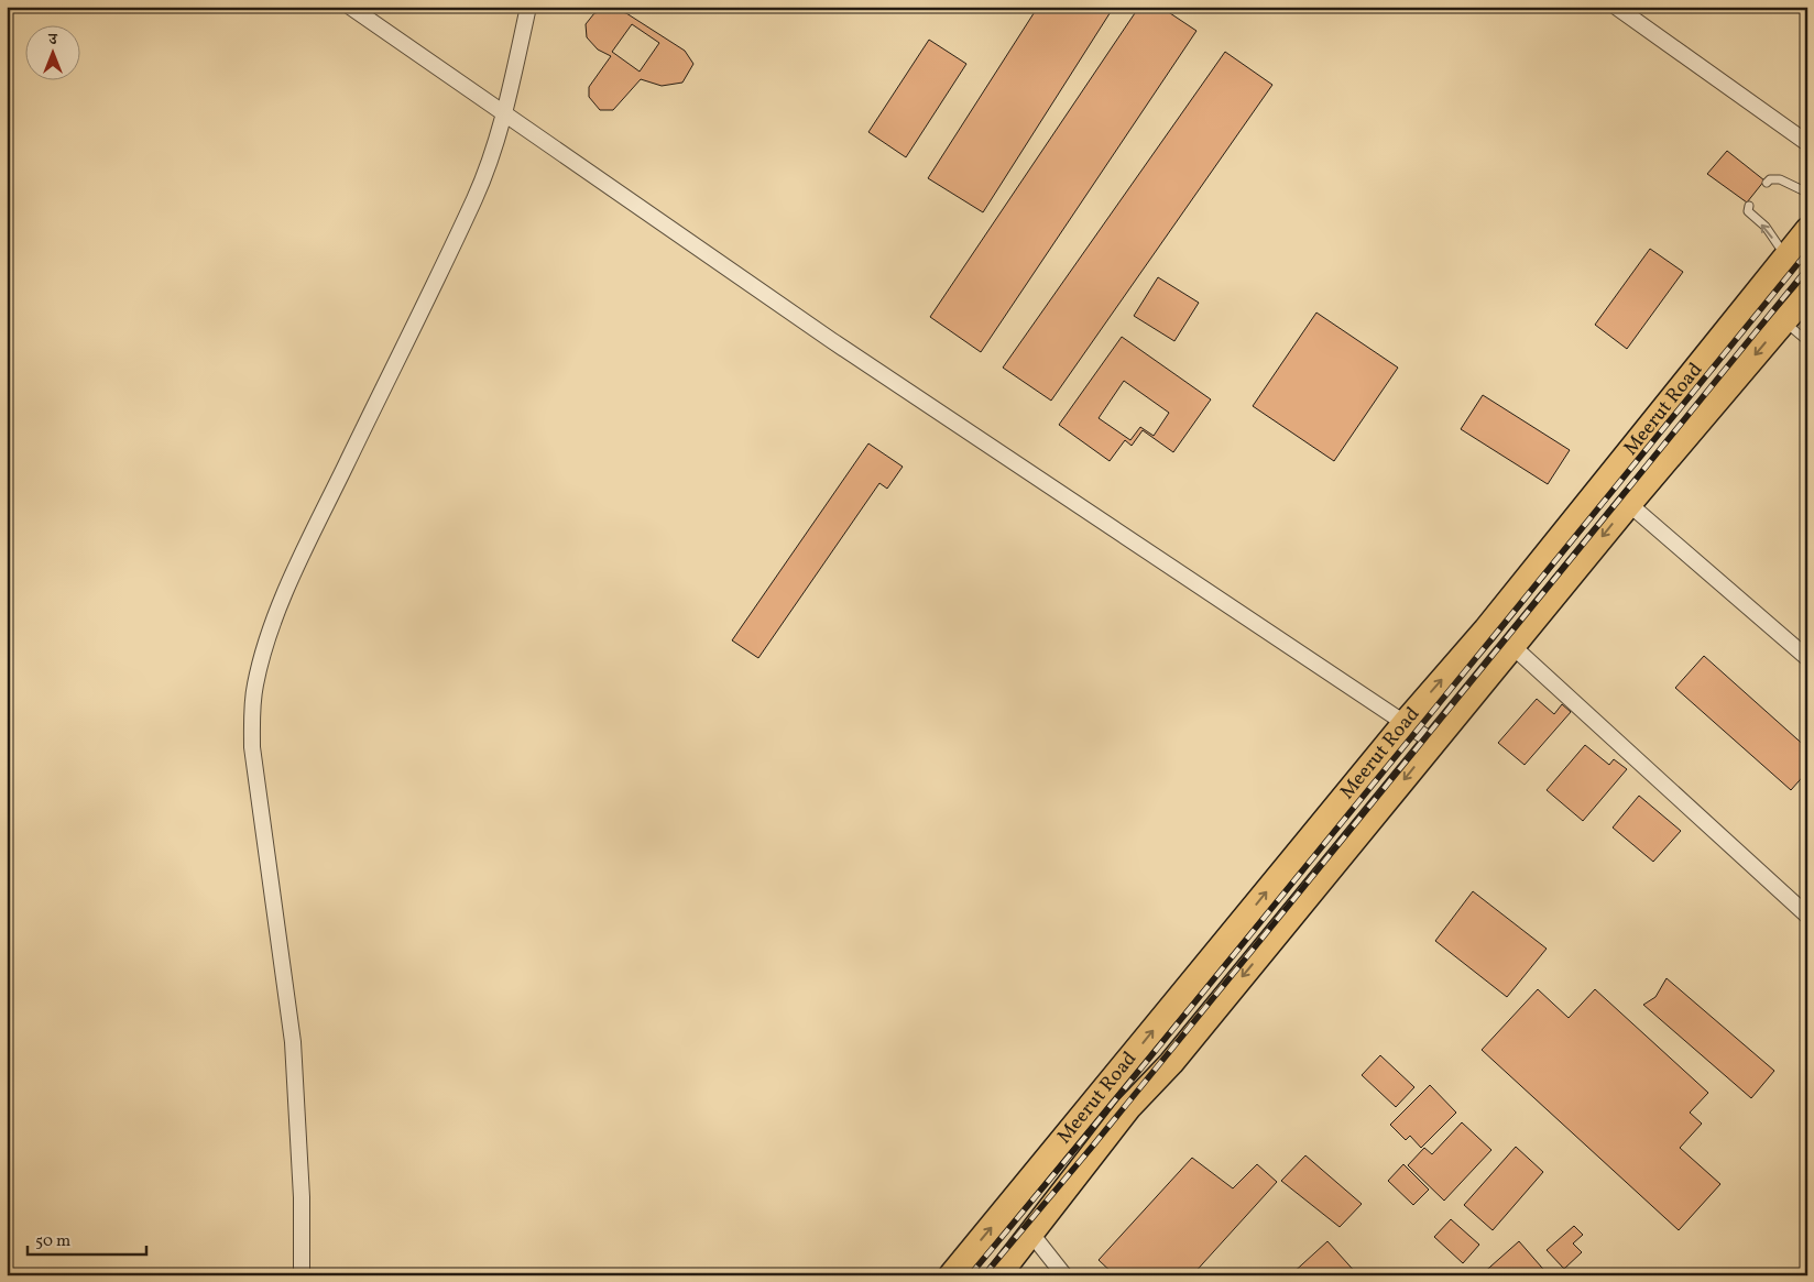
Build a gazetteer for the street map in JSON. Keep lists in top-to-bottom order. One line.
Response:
{"streets":{"highway":["Meerut Road"]},"scale_bar":"50 m","north":"top"}
